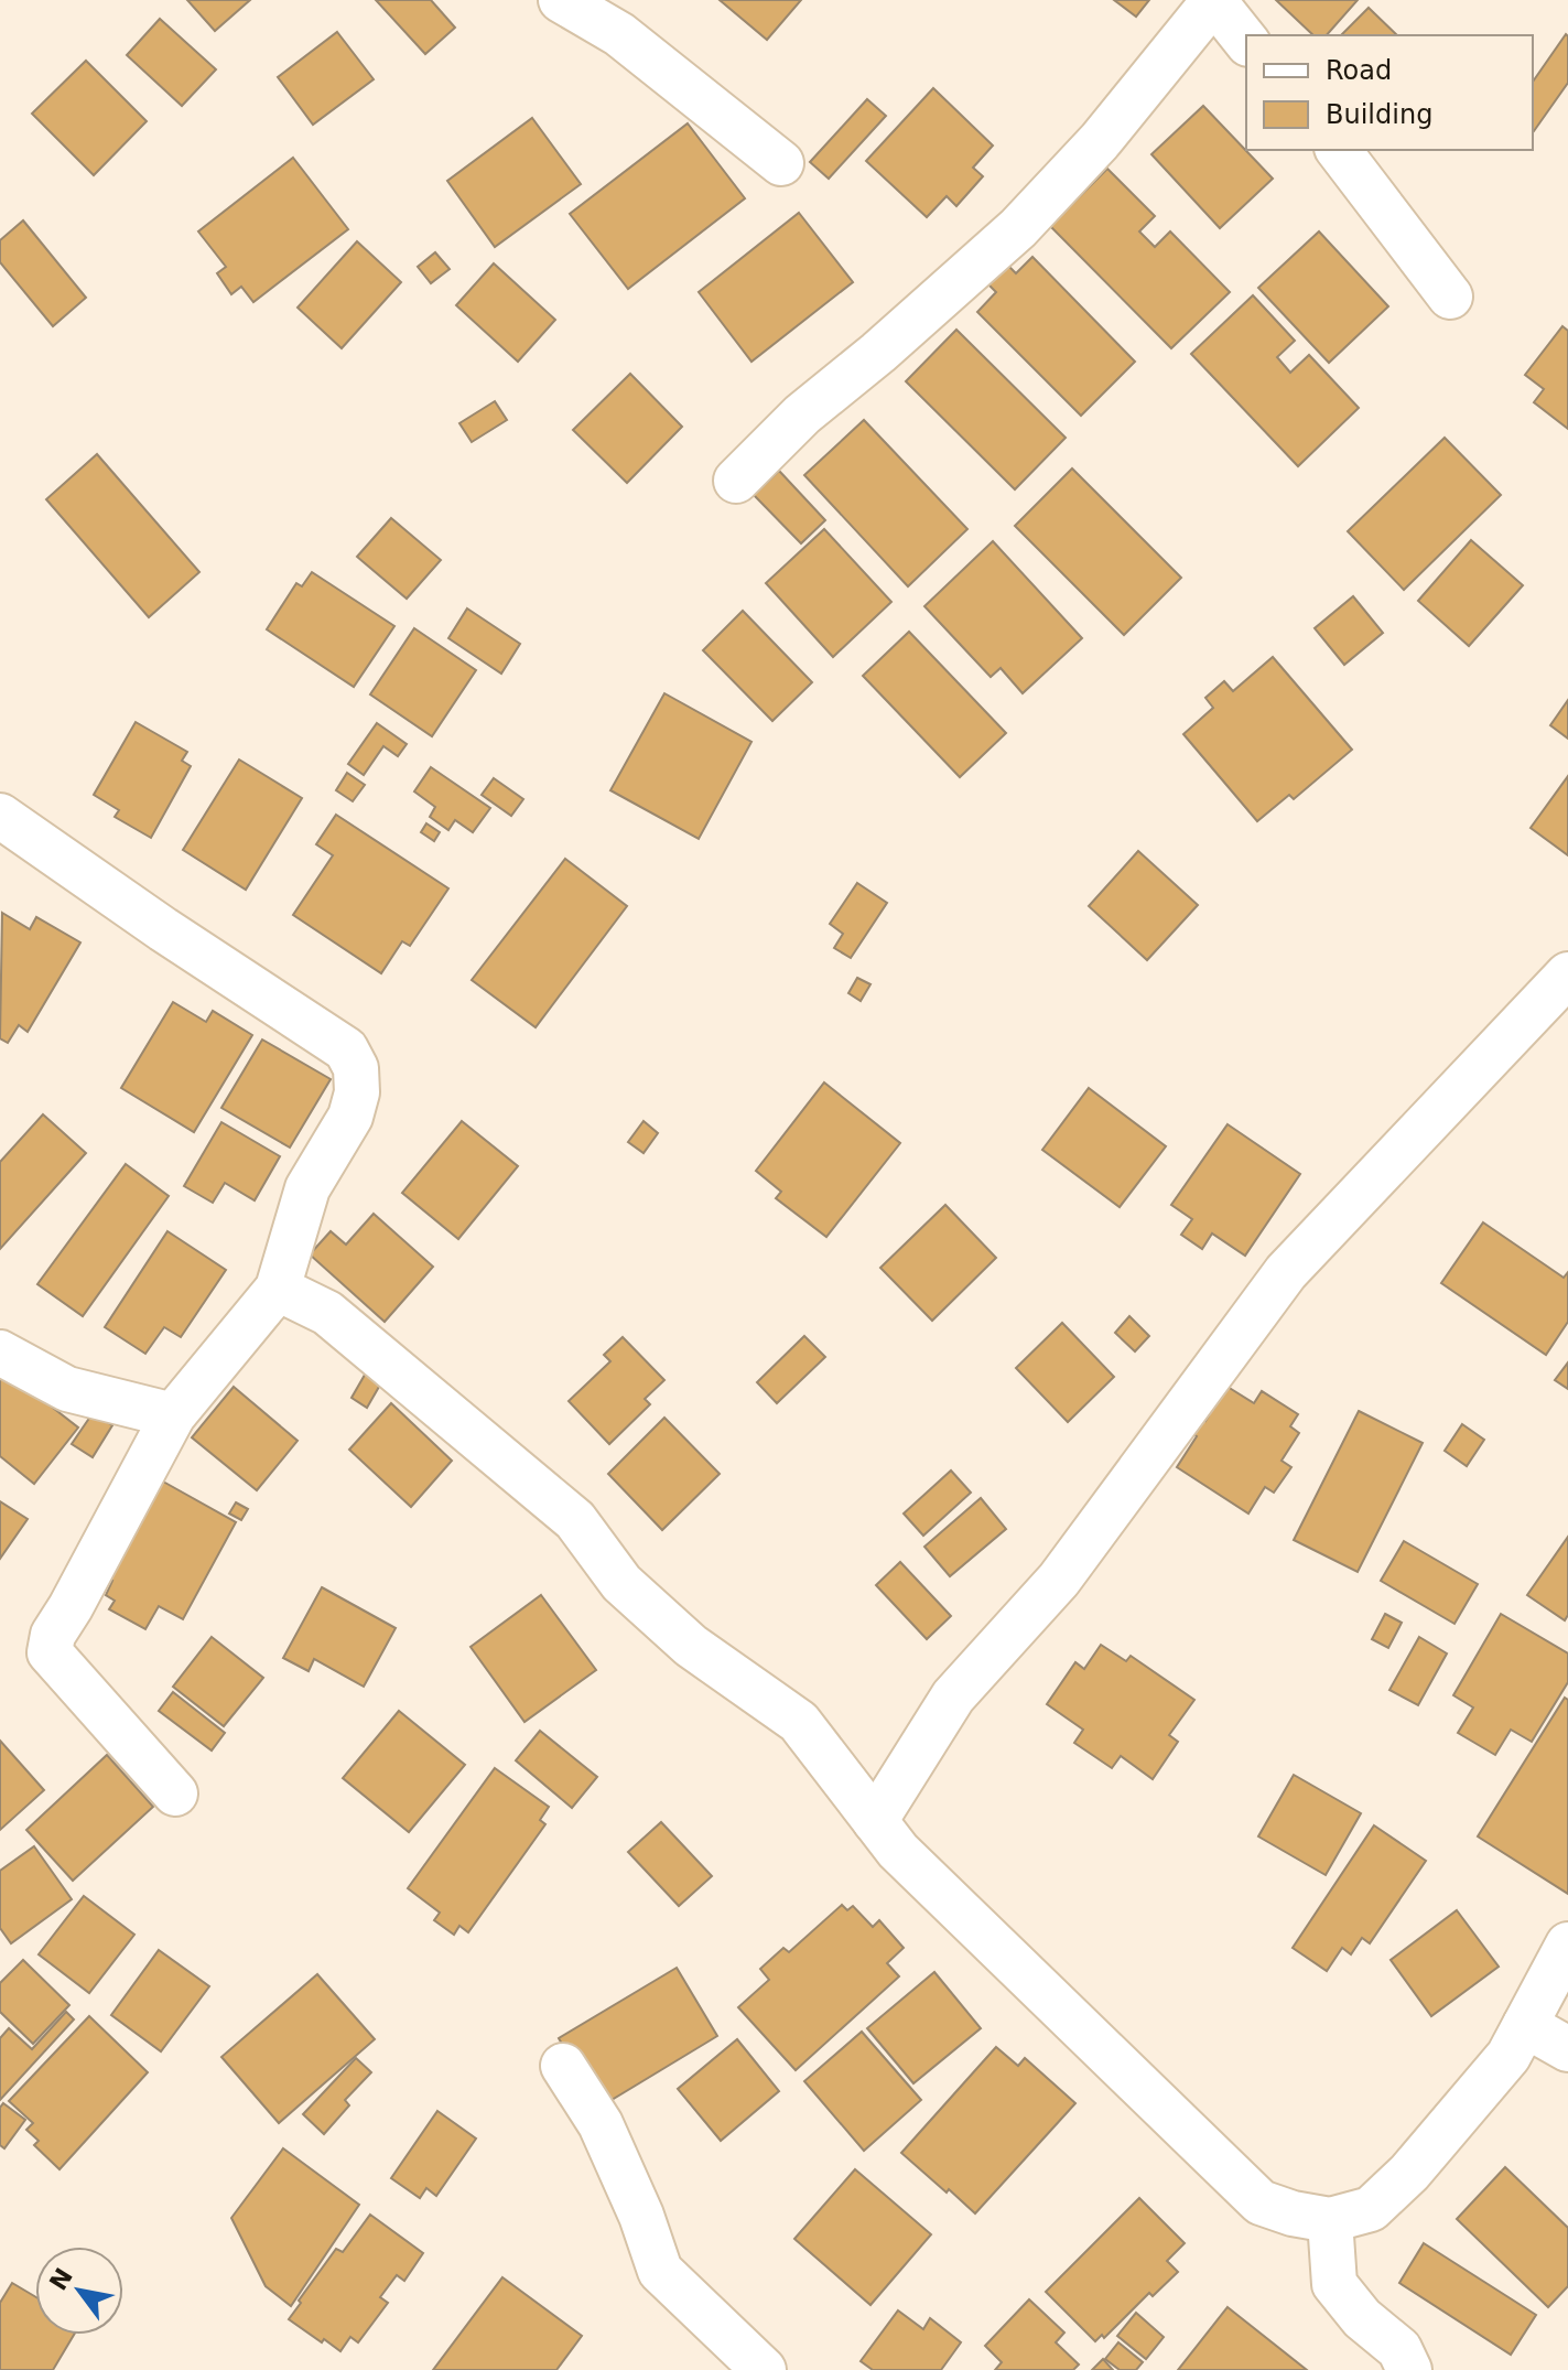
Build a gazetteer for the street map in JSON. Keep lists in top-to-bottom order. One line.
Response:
{"legend":["Road","Building"],"north":"top left"}
